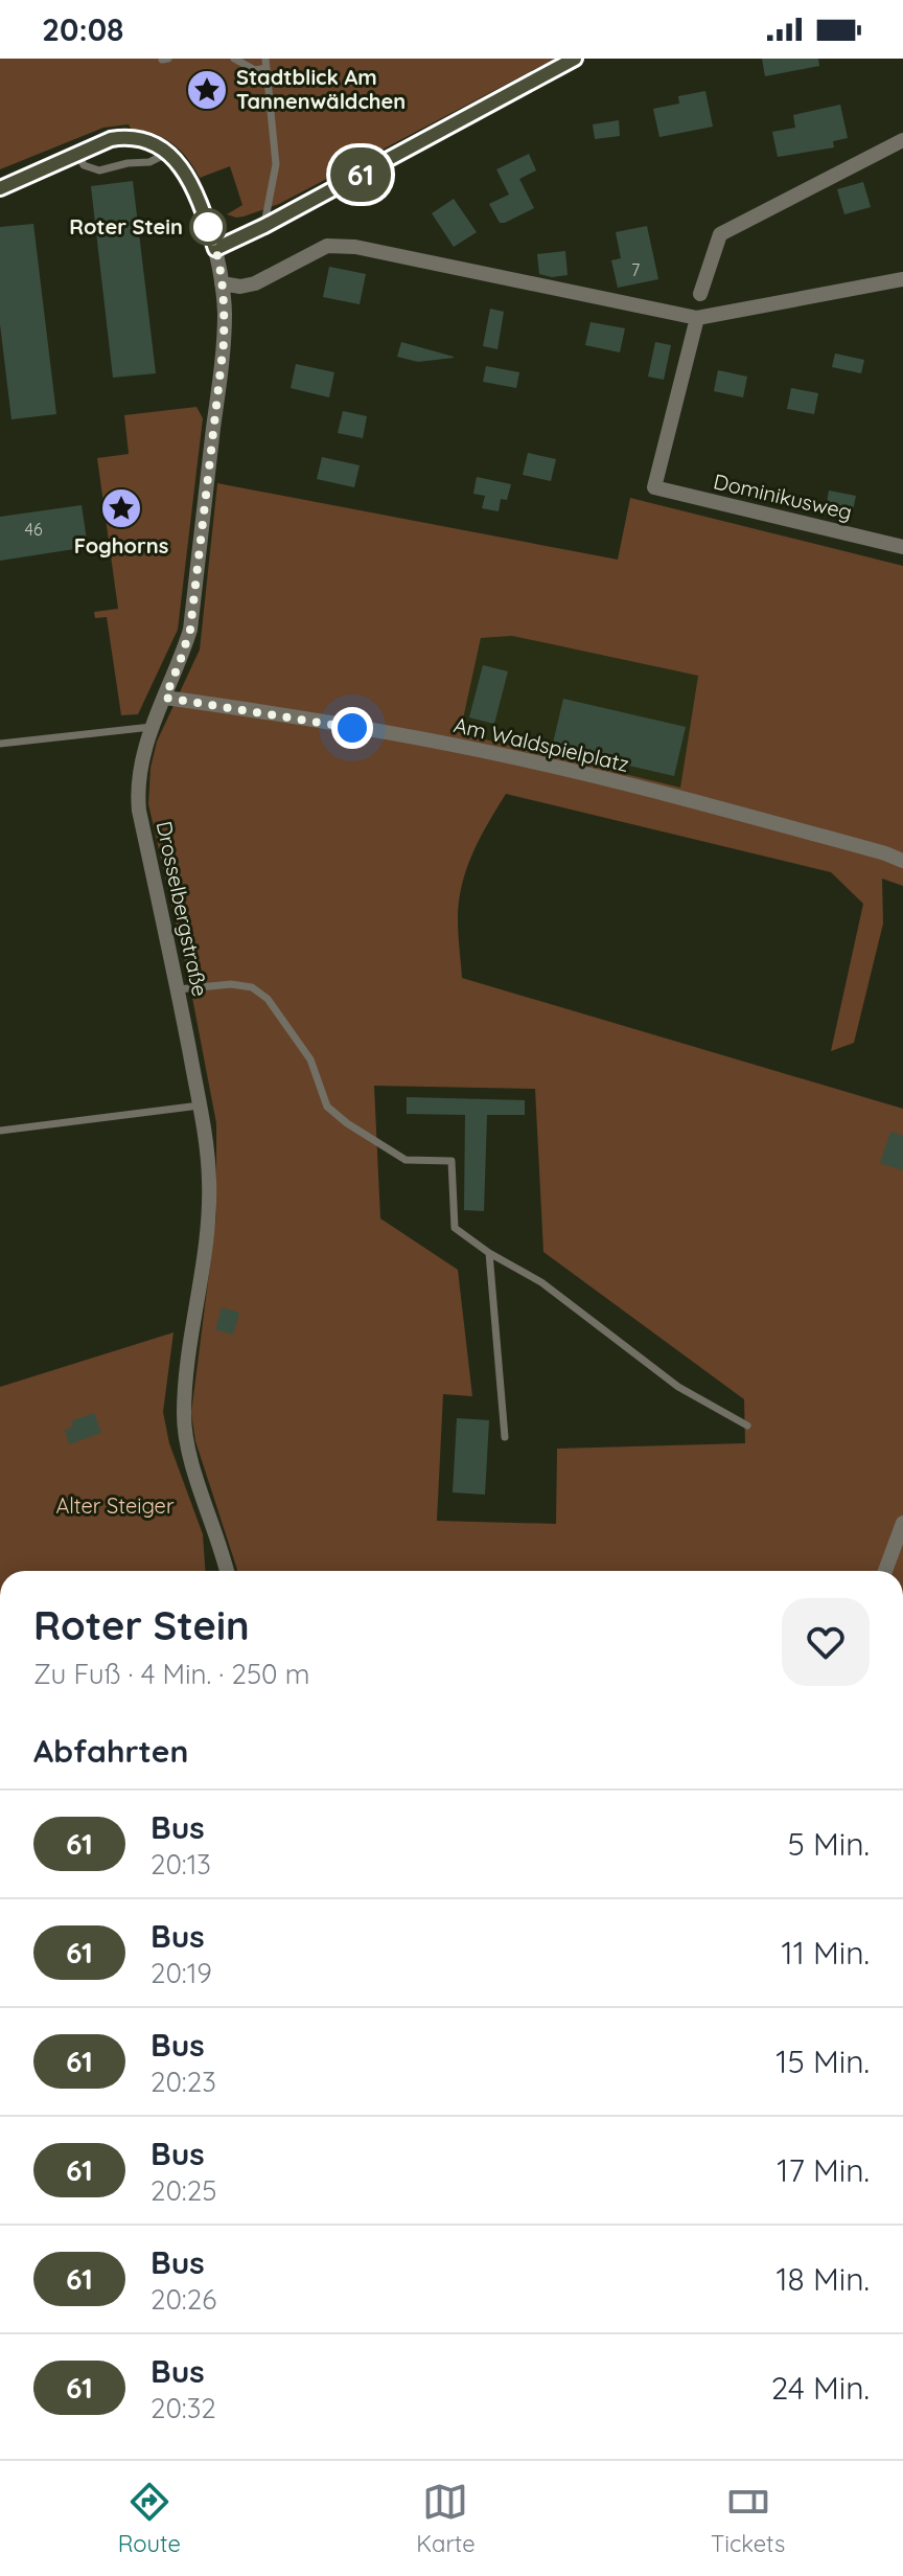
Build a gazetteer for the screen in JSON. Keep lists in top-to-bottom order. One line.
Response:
{"streets":{"street":["Dominikusweg","Am Waldspielplatz","Drosselbergstraße"]},"crossings":[["Am Waldspielplatz","Drosselbergstraße"]],"parks":["Alter Steiger"],"places":{"place":["Stadtblick Am Tannenwäldchen","Foghorns"],"other":["Roter Stein"]},"lines":["bus line 61"],"house_numbers":["7","46"],"page":{"status":"20:08","on_map":"61","heading":[["Roter Stein","Zu Fuß · 4 Min. · 250 m"],"Abfahrten"],"list":[{"mark":"61","name":"Bus","note":"20:13","value":"5 Min."},{"mark":"61","name":"Bus","note":"20:19","value":"11 Min."},{"mark":"61","name":"Bus","note":"20:23","value":"15 Min."},{"mark":"61","name":"Bus","note":"20:25","value":"17 Min."},{"mark":"61","name":"Bus","note":"20:26","value":"18 Min."},{"mark":"61","name":"Bus","note":"20:32","value":"24 Min."}],"tabs":["Route","Karte","Tickets"]}}
